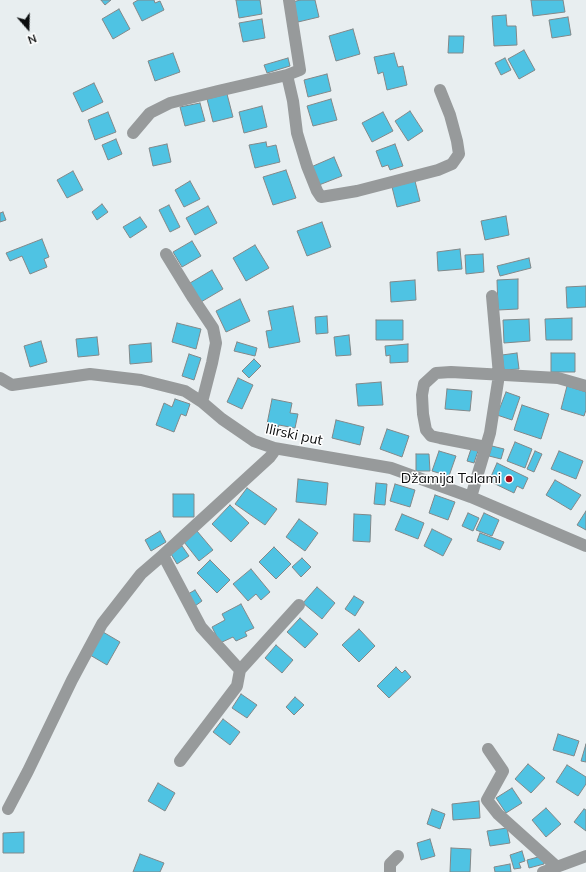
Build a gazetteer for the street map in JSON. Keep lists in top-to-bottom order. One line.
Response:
{"streets":{"street":["Ilirski put"]},"places":["Džamija Talami"],"north":"bottom"}
